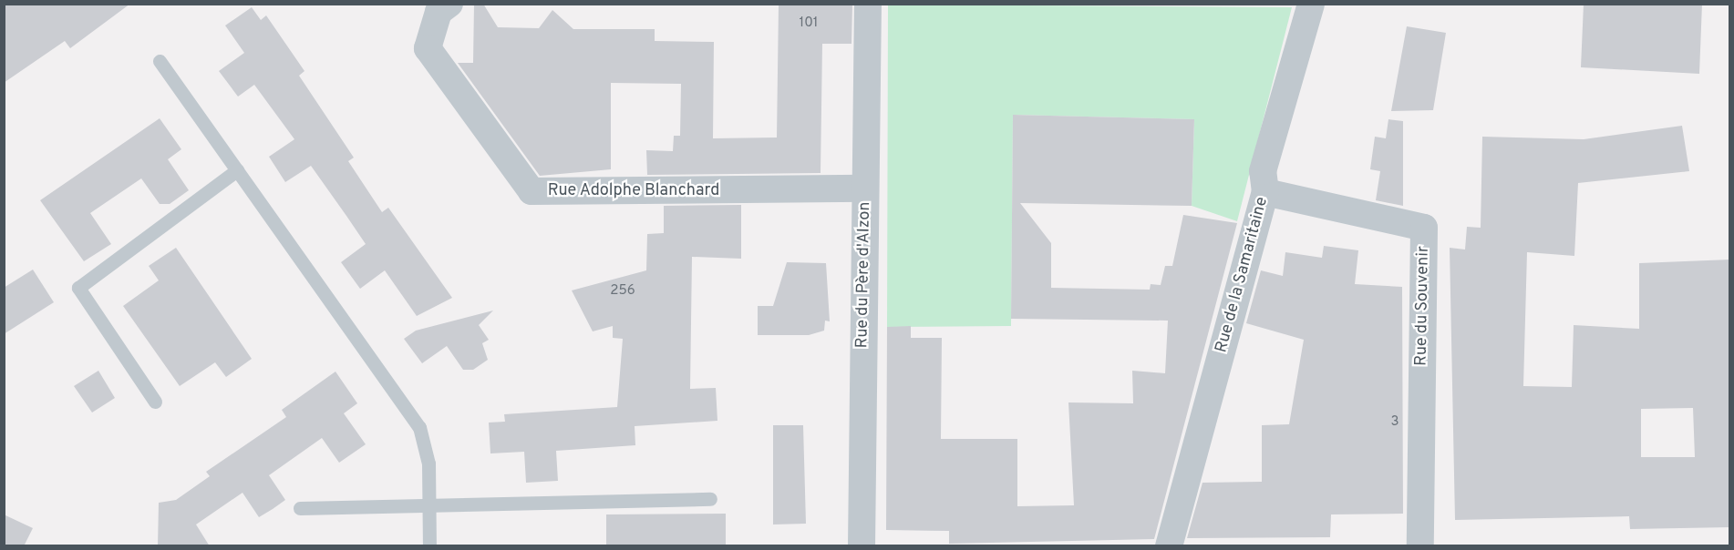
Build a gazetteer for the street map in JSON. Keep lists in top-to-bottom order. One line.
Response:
{"streets":{"street":["Rue Adolphe Blanchard","Rue du Père d'Alzon","Rue de la Samaritaine","Rue du Souvenir"]},"crossings":[["Rue Adolphe Blanchard","Rue du Père d'Alzon"],["Rue de la Samaritaine","Rue du Souvenir"]],"house_numbers":["101","256","3"]}
